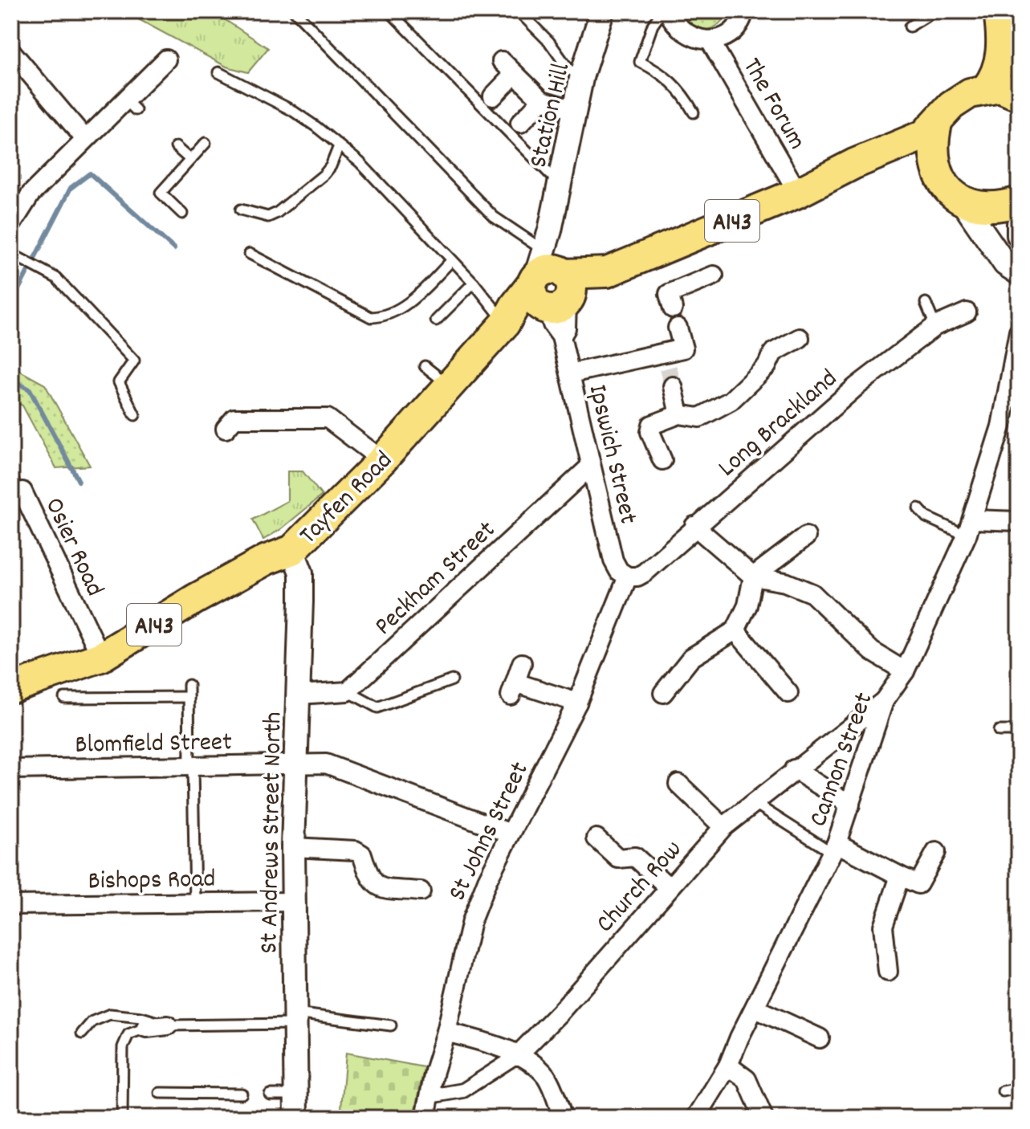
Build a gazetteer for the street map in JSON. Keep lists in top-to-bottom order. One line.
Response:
{"streets":{"main road":["A143","Tayfen Road"],"street":["The Forum","Station Hill","Long Brackland","Ipswich Street","Osier Road","Peckham Street","Blomfield Street","Cannon Street","St Johns Street","St Andrews Street North","Bishops Road","Church Row"]},"crossings":[["The Forum","Tayfen Road"],["Station Hill","Ipswich Street"],["Station Hill","Tayfen Road"],["A143","Tayfen Road"],["Long Brackland","Ipswich Street"],["Long Brackland","St Johns Street"],["Ipswich Street","Tayfen Road"],["Ipswich Street","Peckham Street"],["Ipswich Street","St Johns Street"],["Tayfen Road","Osier Road"],["Tayfen Road","St Andrews Street North"],["Blomfield Street","St Johns Street"],["Blomfield Street","St Andrews Street North"],["Cannon Street","Church Row"],["St Johns Street","Church Row"],["St Andrews Street North","Bishops Road"]]}
